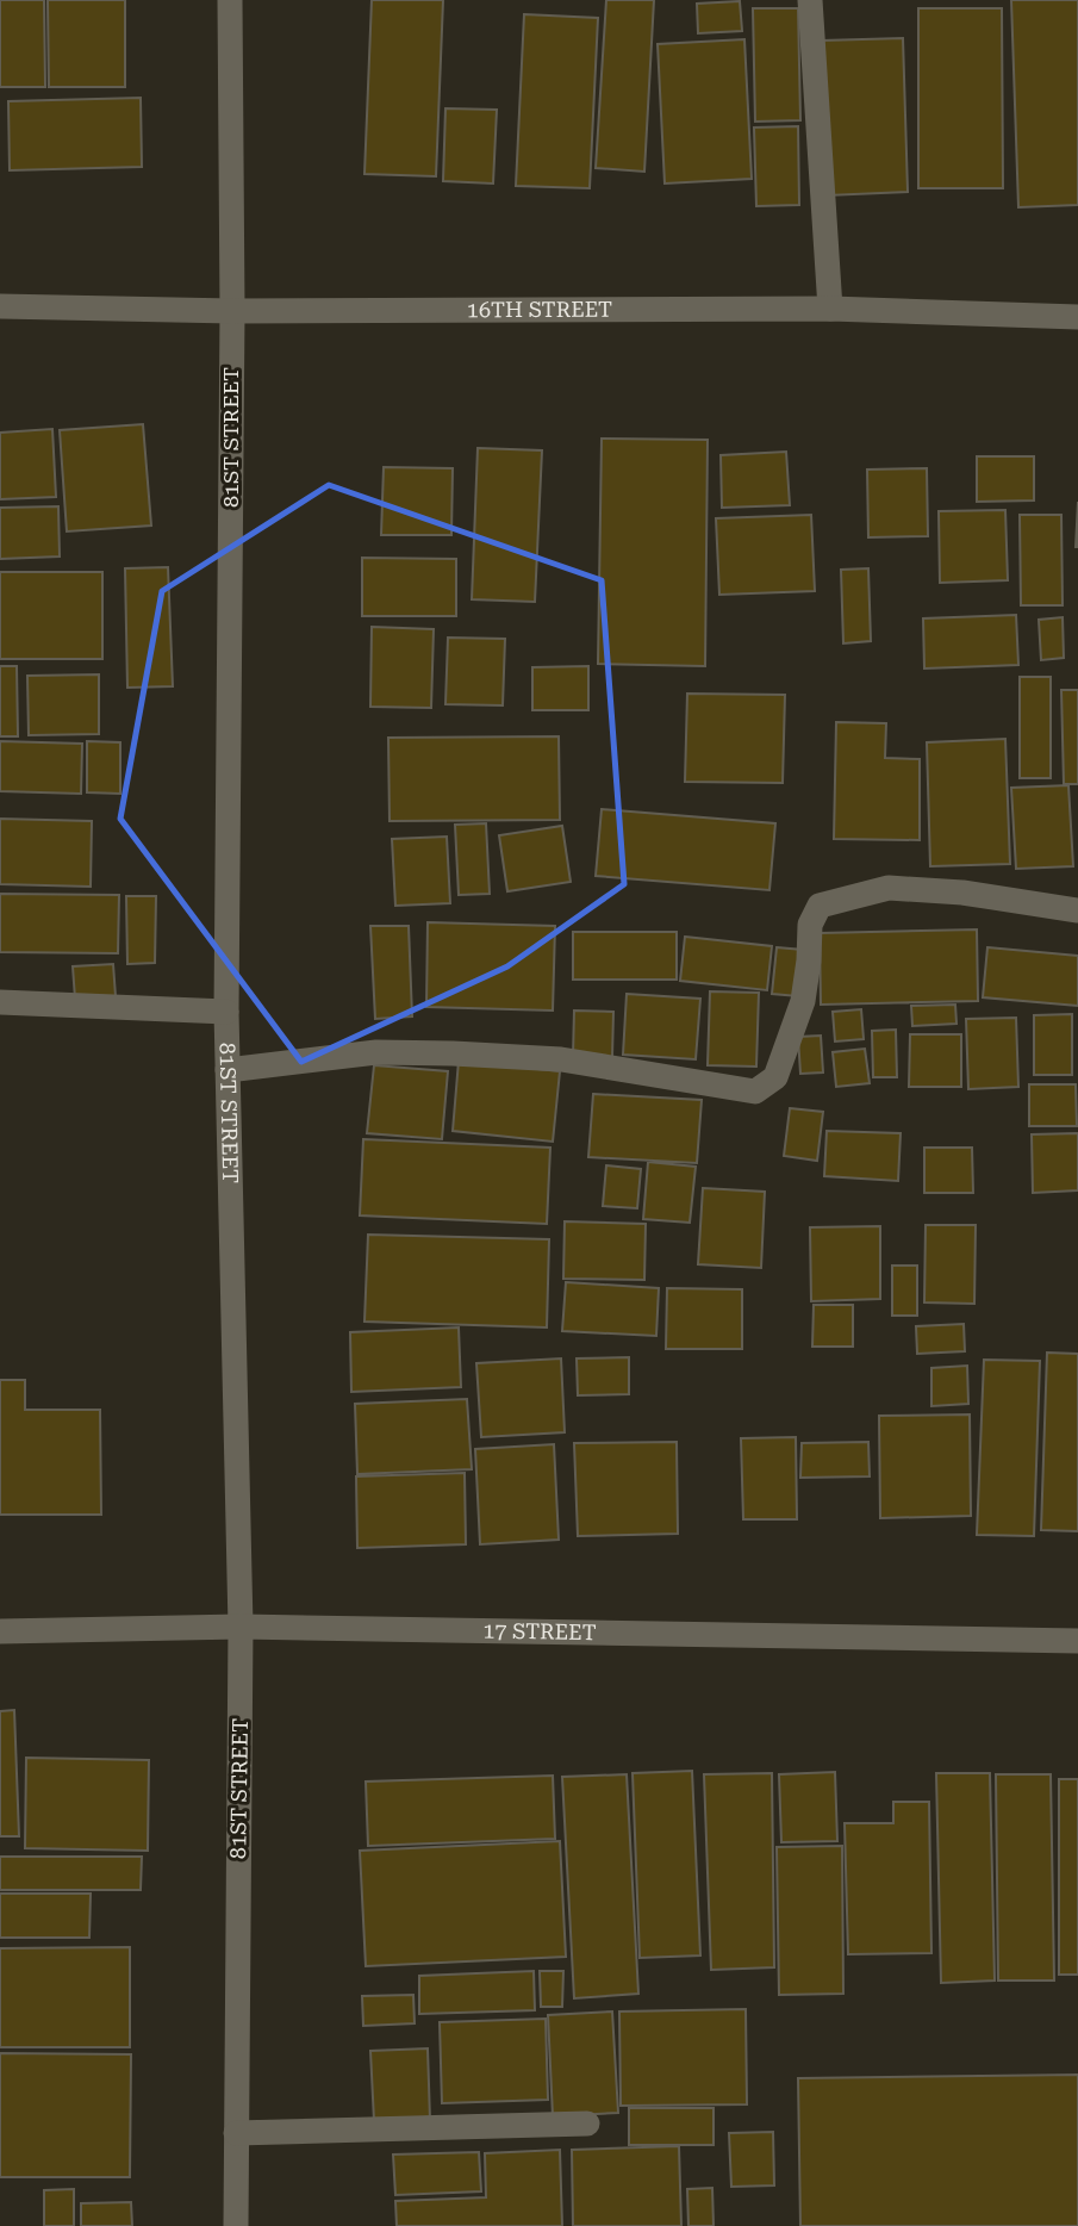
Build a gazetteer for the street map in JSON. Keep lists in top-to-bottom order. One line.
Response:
{"streets":{"street":["16TH STREET","81ST STREET","17 STREET"]},"crossings":[["16TH STREET","81ST STREET"],["81ST STREET","17 STREET"]]}
